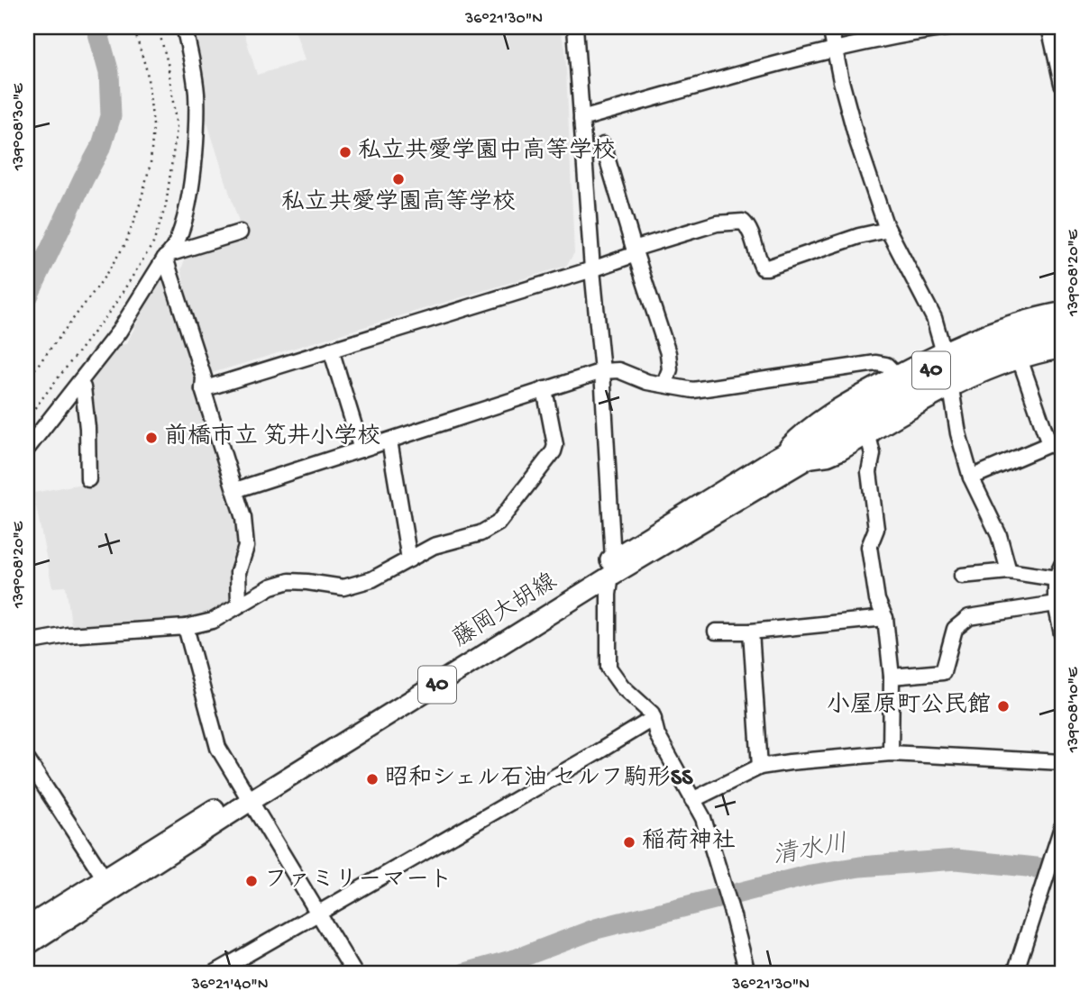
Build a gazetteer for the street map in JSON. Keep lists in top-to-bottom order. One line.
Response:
{"streets":{"main road":["40","藤岡大胡線"]},"crossings":[["40","藤岡大胡線"]],"water":["清水川"],"places":["私立共愛学園中高等学校","私立共愛学園高等学校","前橋市立 笂井小学校","小屋原町公民館","昭和シェル石油 セルフ駒形SS","稲荷神社","ファミリーマート"],"coordinates":["36°21'30\"N","139°08'30\"E","139°08'20\"E","139°08'10\"E","36°21'40\"N"]}
